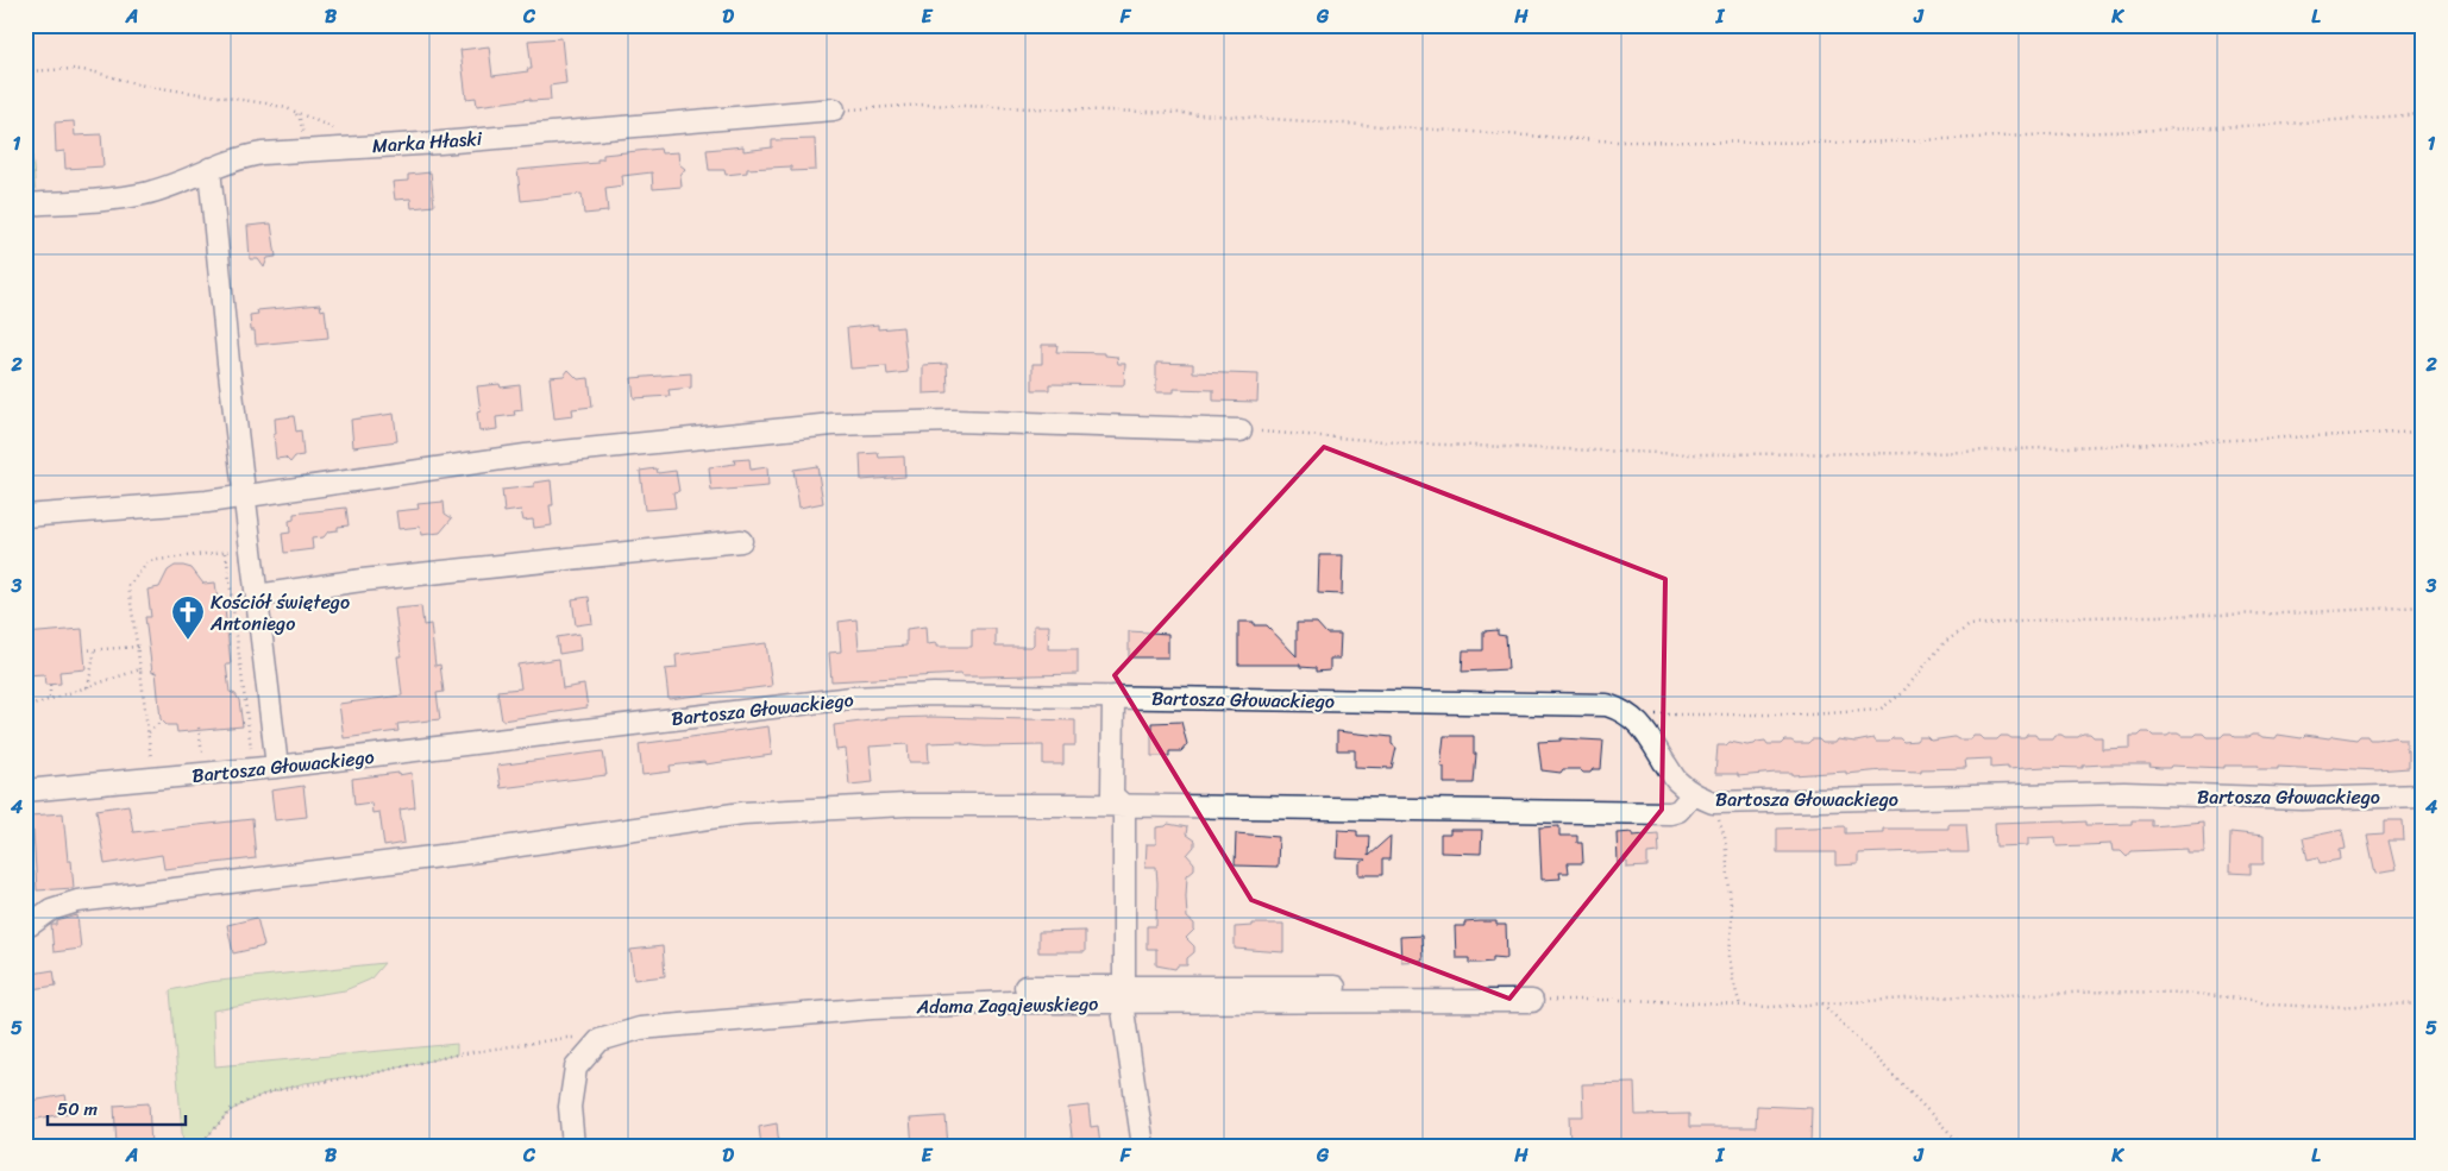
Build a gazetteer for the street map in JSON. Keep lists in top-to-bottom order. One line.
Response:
{"streets":{"street":["Marka Hłaski","Bartosza Głowackiego","Adama Zagajewskiego"]},"places":{"church":["Kościół świętego Antoniego"]},"scale_bar":"50 m","grid":{"columns":["A","B","C","D","E","F","G","H","I","J","K","L"],"rows":["1","2","3","4","5"]}}
